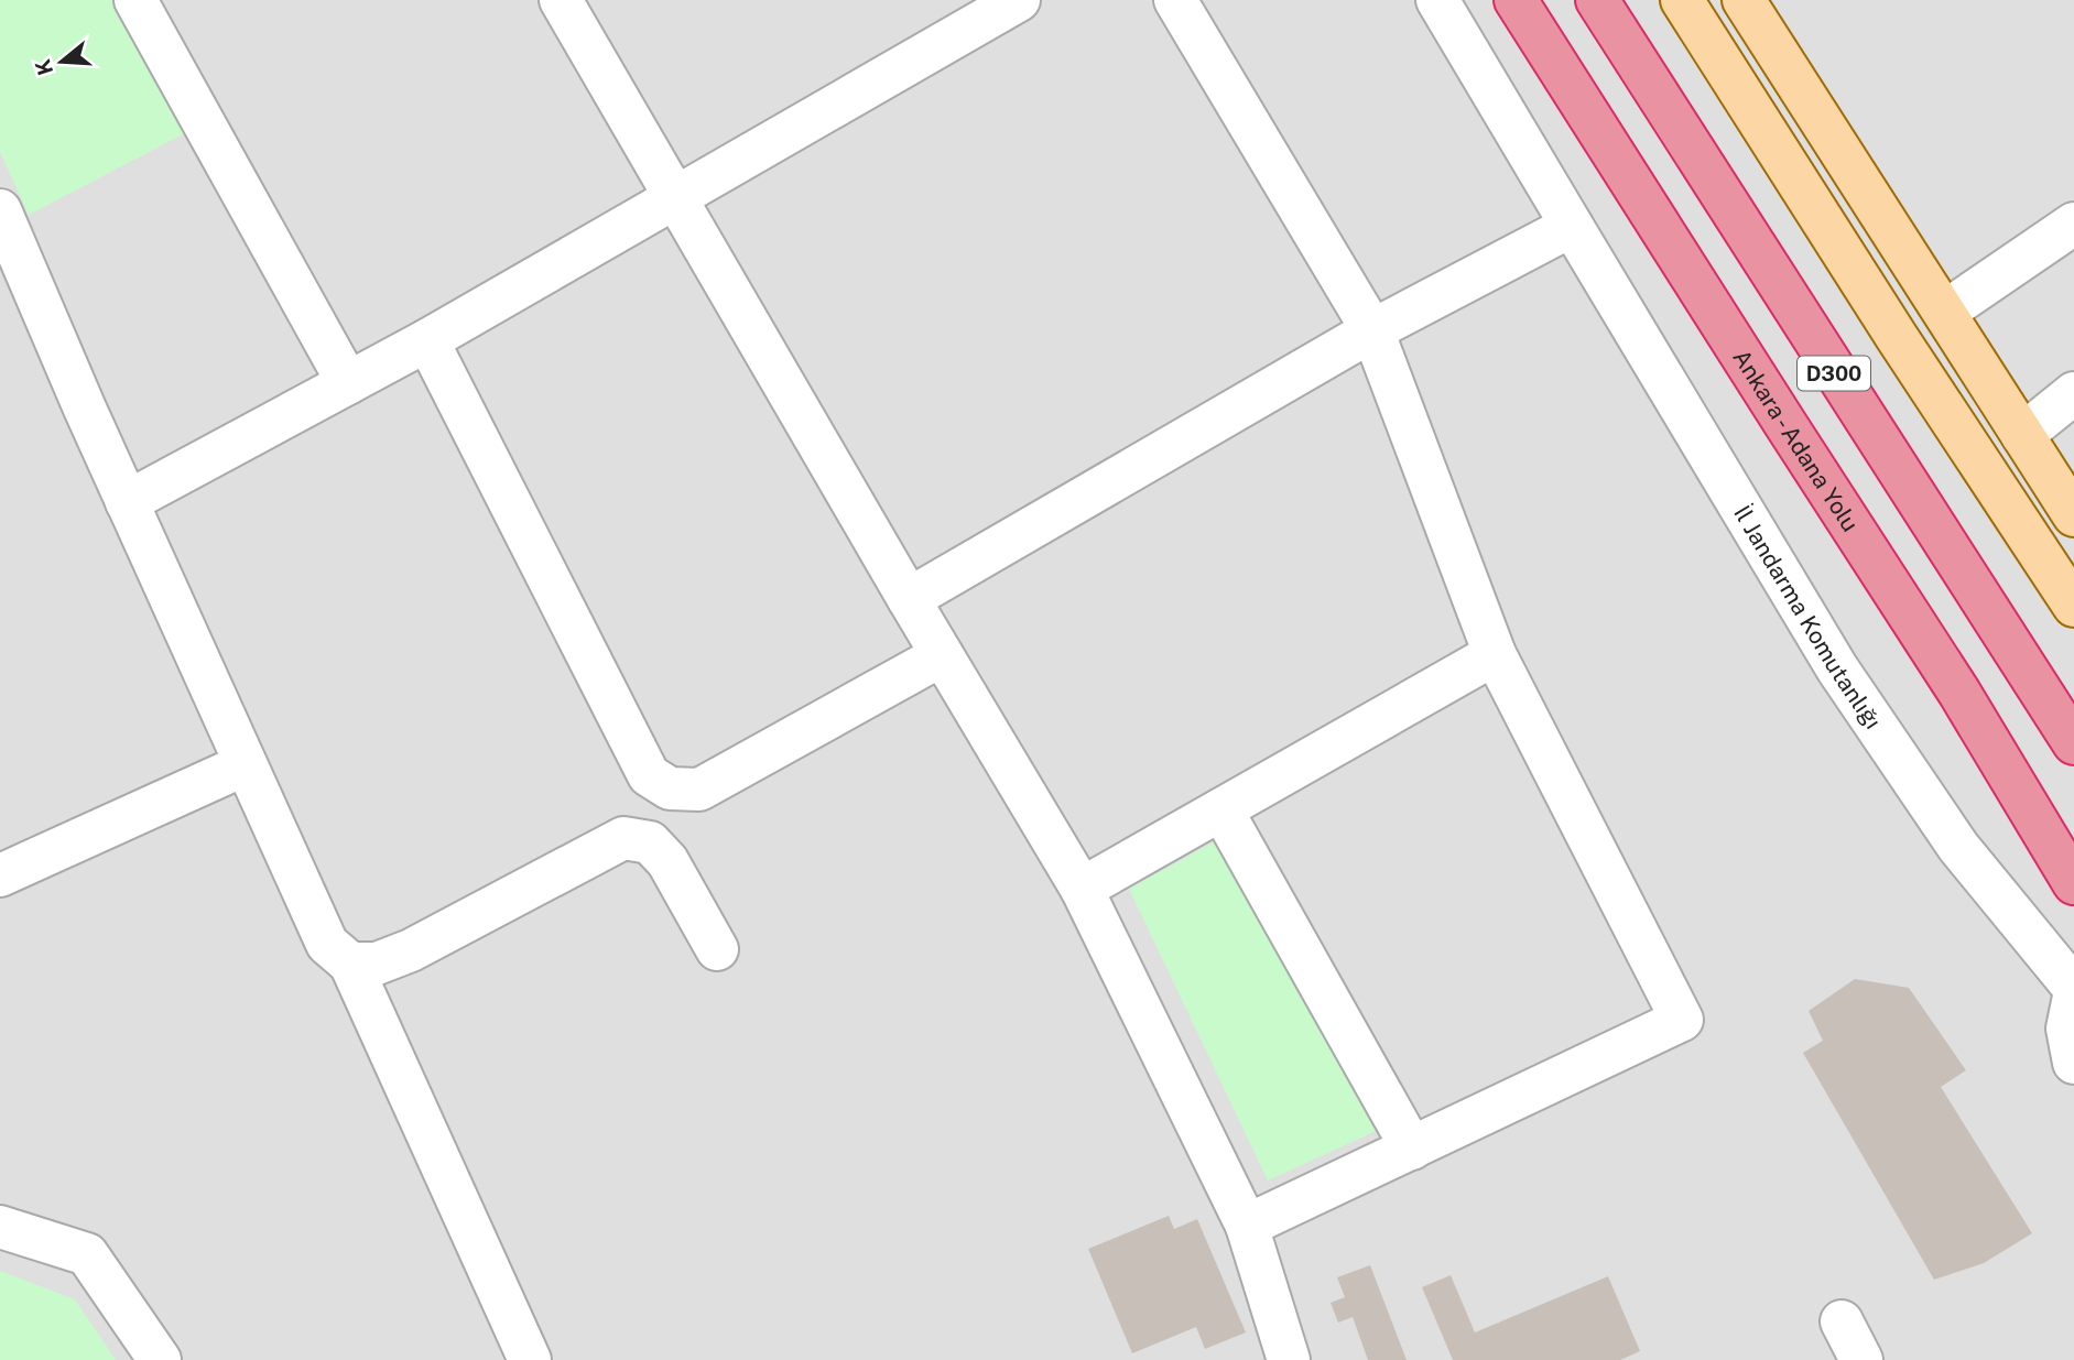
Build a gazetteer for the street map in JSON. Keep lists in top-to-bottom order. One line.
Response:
{"streets":{"highway":["D300","Ankara - Adana Yolu"],"street":["İl Jandarma Komutanlığı"]},"north":"left"}
